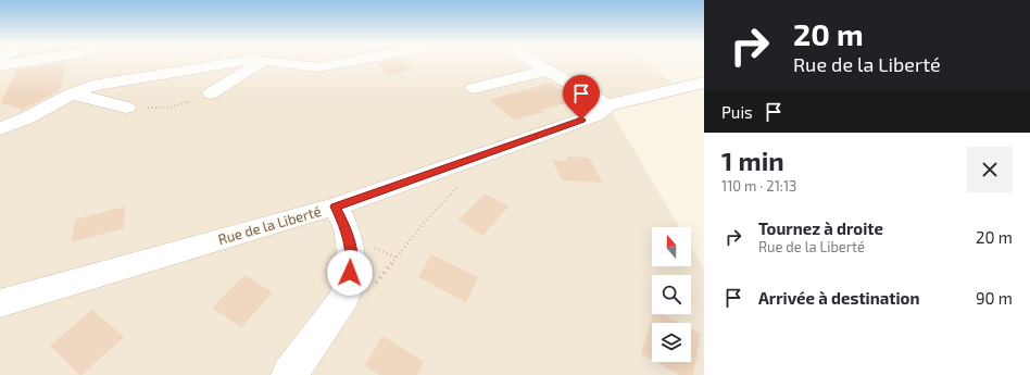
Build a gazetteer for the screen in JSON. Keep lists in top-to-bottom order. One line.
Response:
{"streets":{"street":["Rue de la Liberté"]},"north":"top","page":{"turn":["20 m","Rue de la Liberté"],"then":"Puis","heading":["1 min","110 m · 21:13"],"list":[{"name":"Tournez à droite","note":"Rue de la Liberté","value":"20 m"},{"name":"Arrivée à destination","value":"90 m"}]}}
